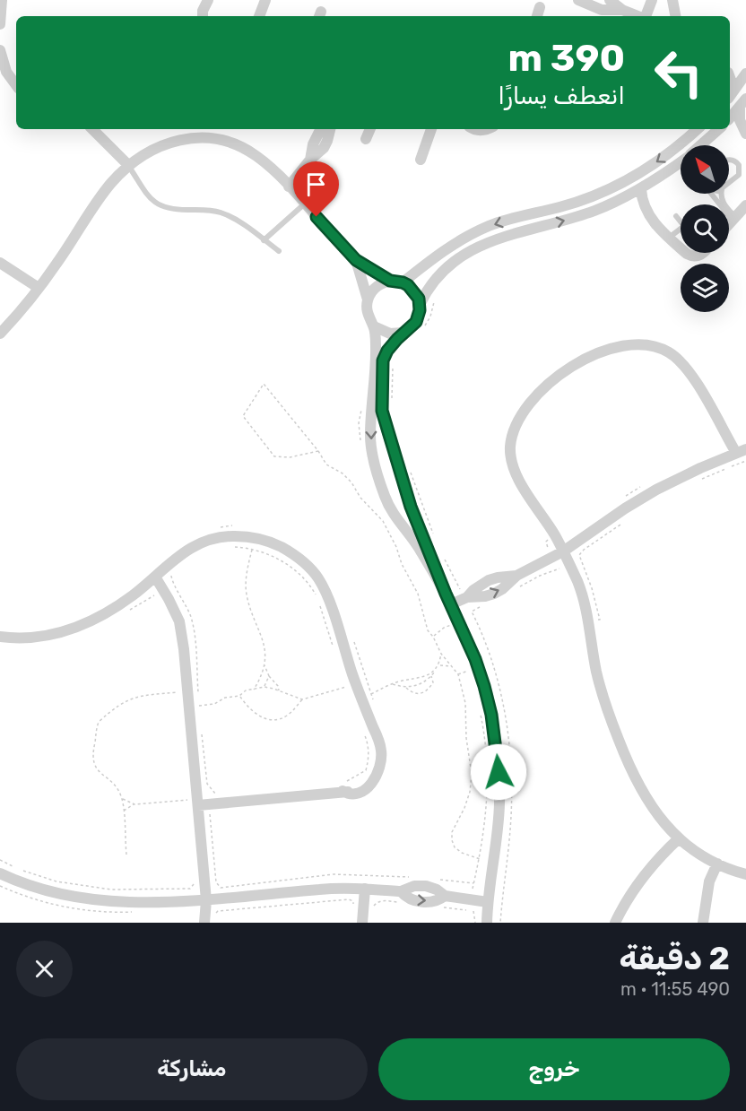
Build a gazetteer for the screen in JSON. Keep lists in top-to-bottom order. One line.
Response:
{"north":"top left","page":{"turn":["390 m","انعطف يسارًا"],"heading":["2 دقيقة","490 m · 11:55"],"buttons":["خروج","مشاركة"]}}
